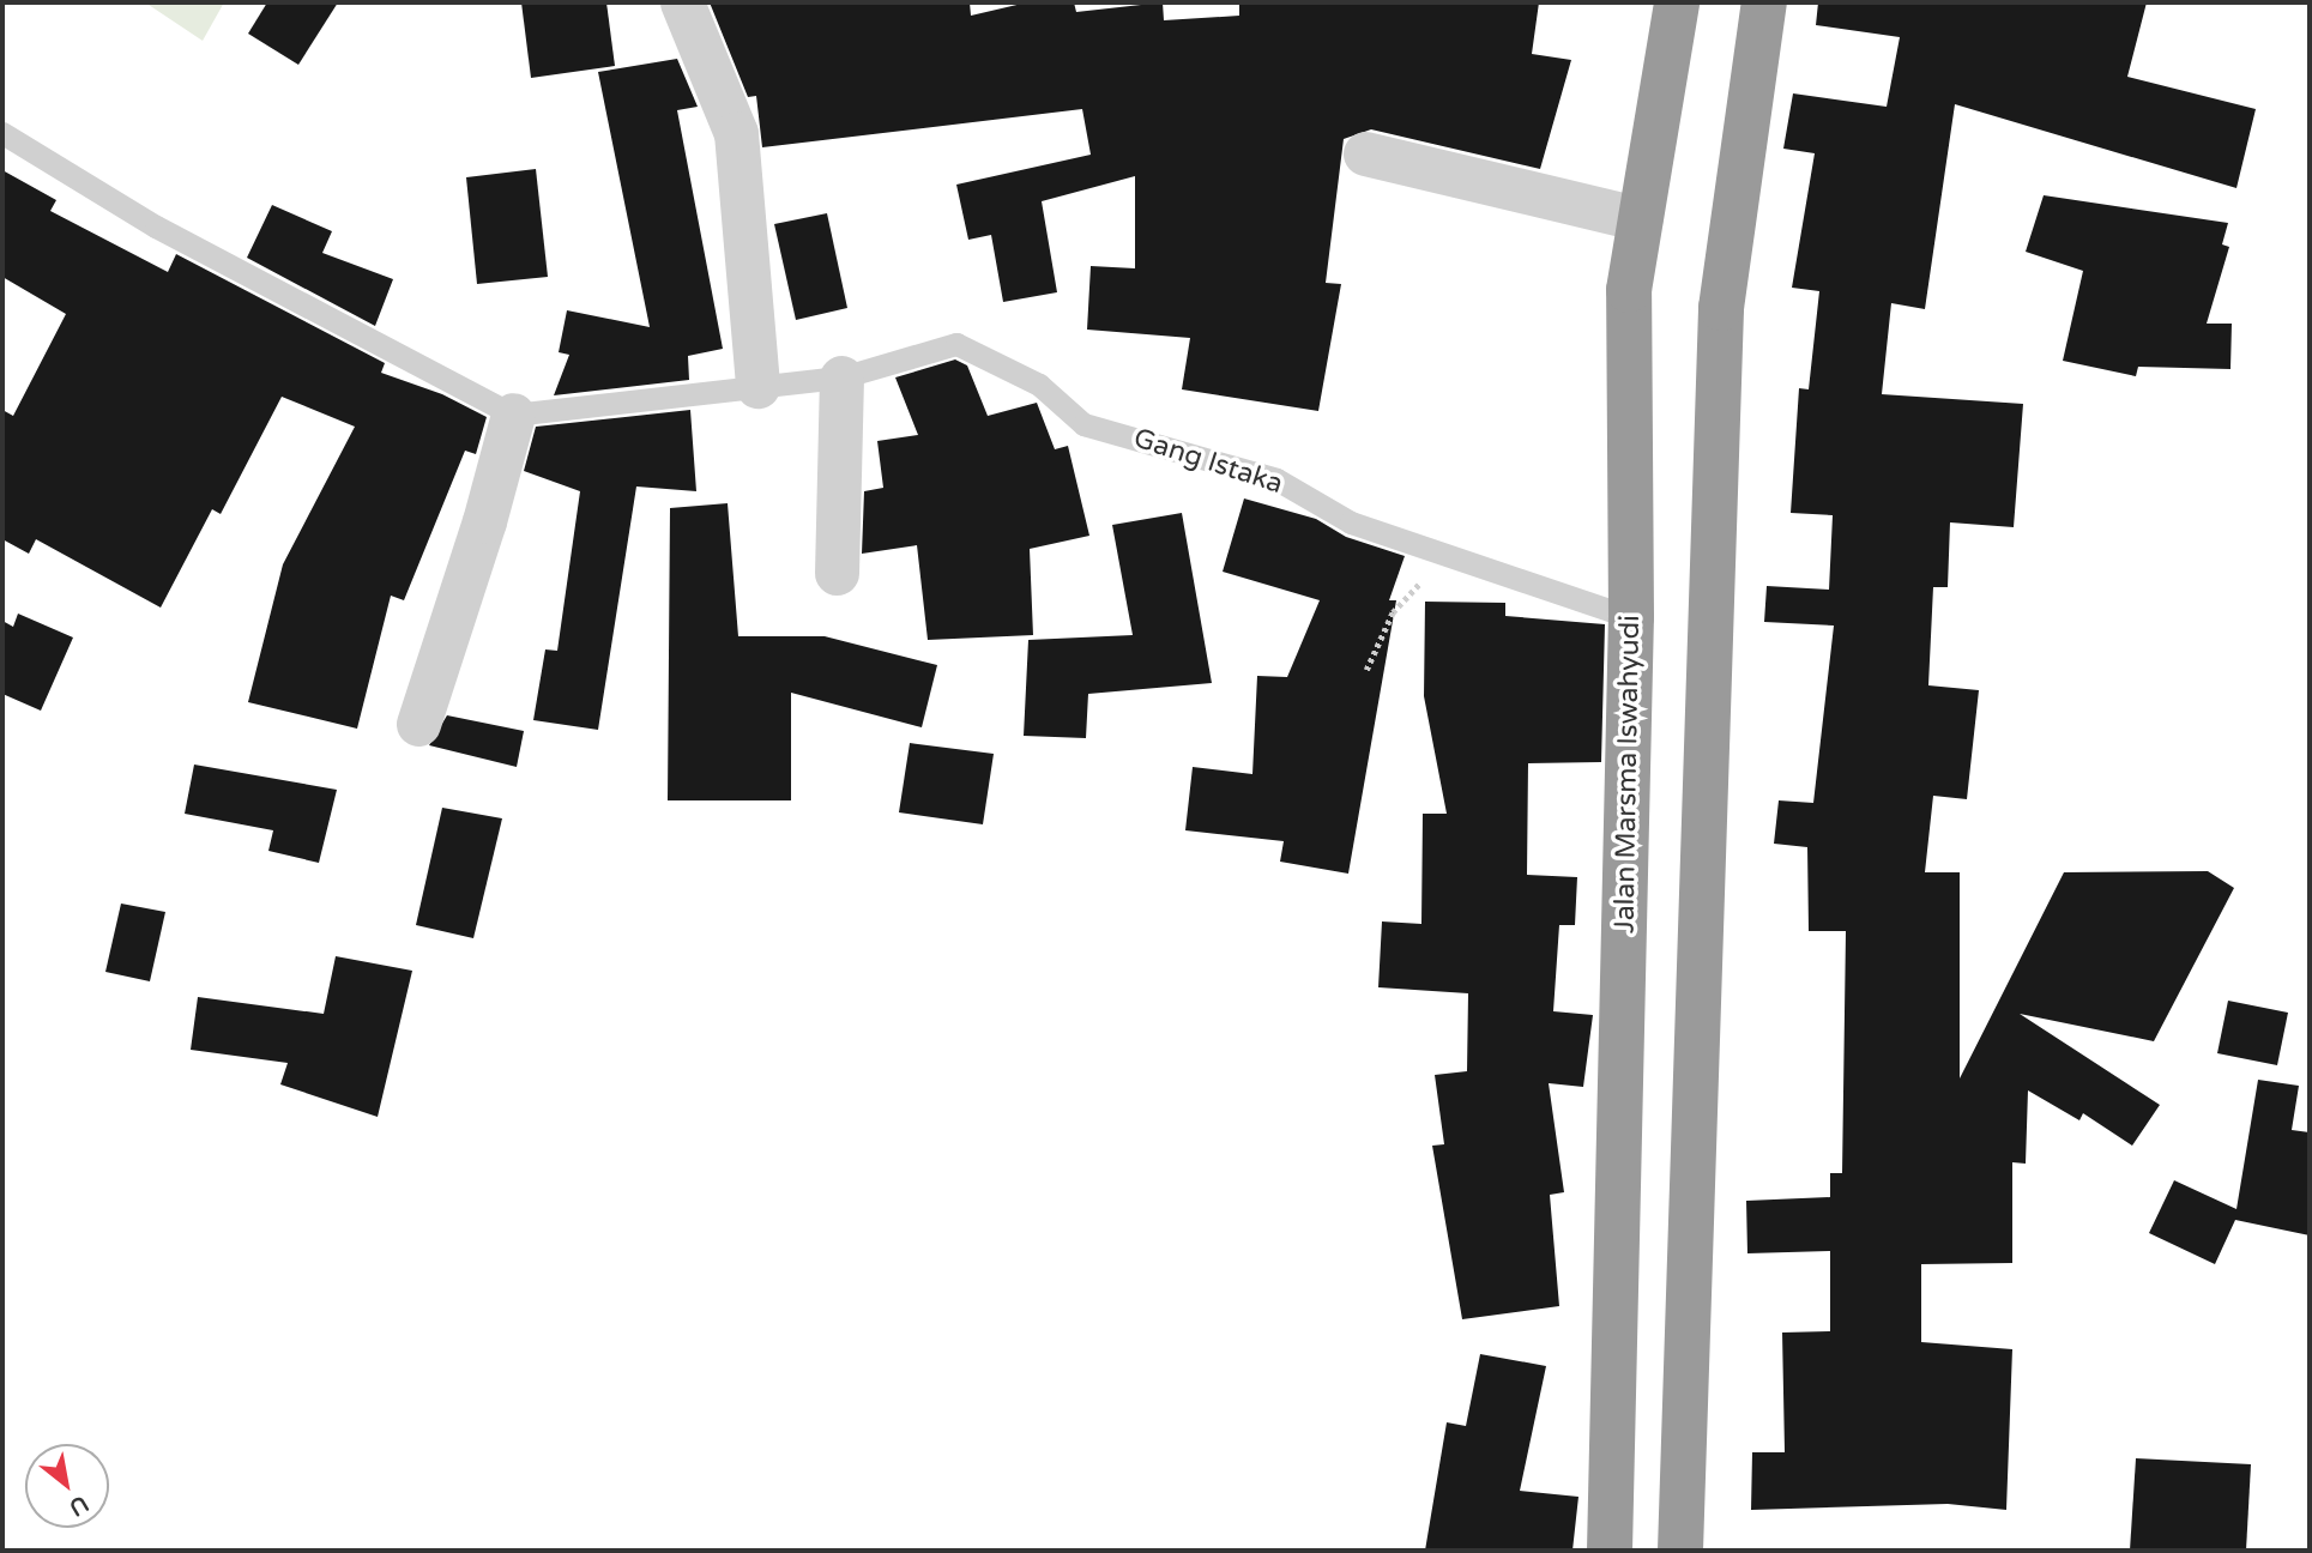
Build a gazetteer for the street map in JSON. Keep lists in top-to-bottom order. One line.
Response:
{"streets":{"highway":["Jalan Marsma Iswahyudi"],"lane":["Gang Istaka"]},"crossings":[["Gang Istaka","Jalan Marsma Iswahyudi"]],"north":"bottom right"}
